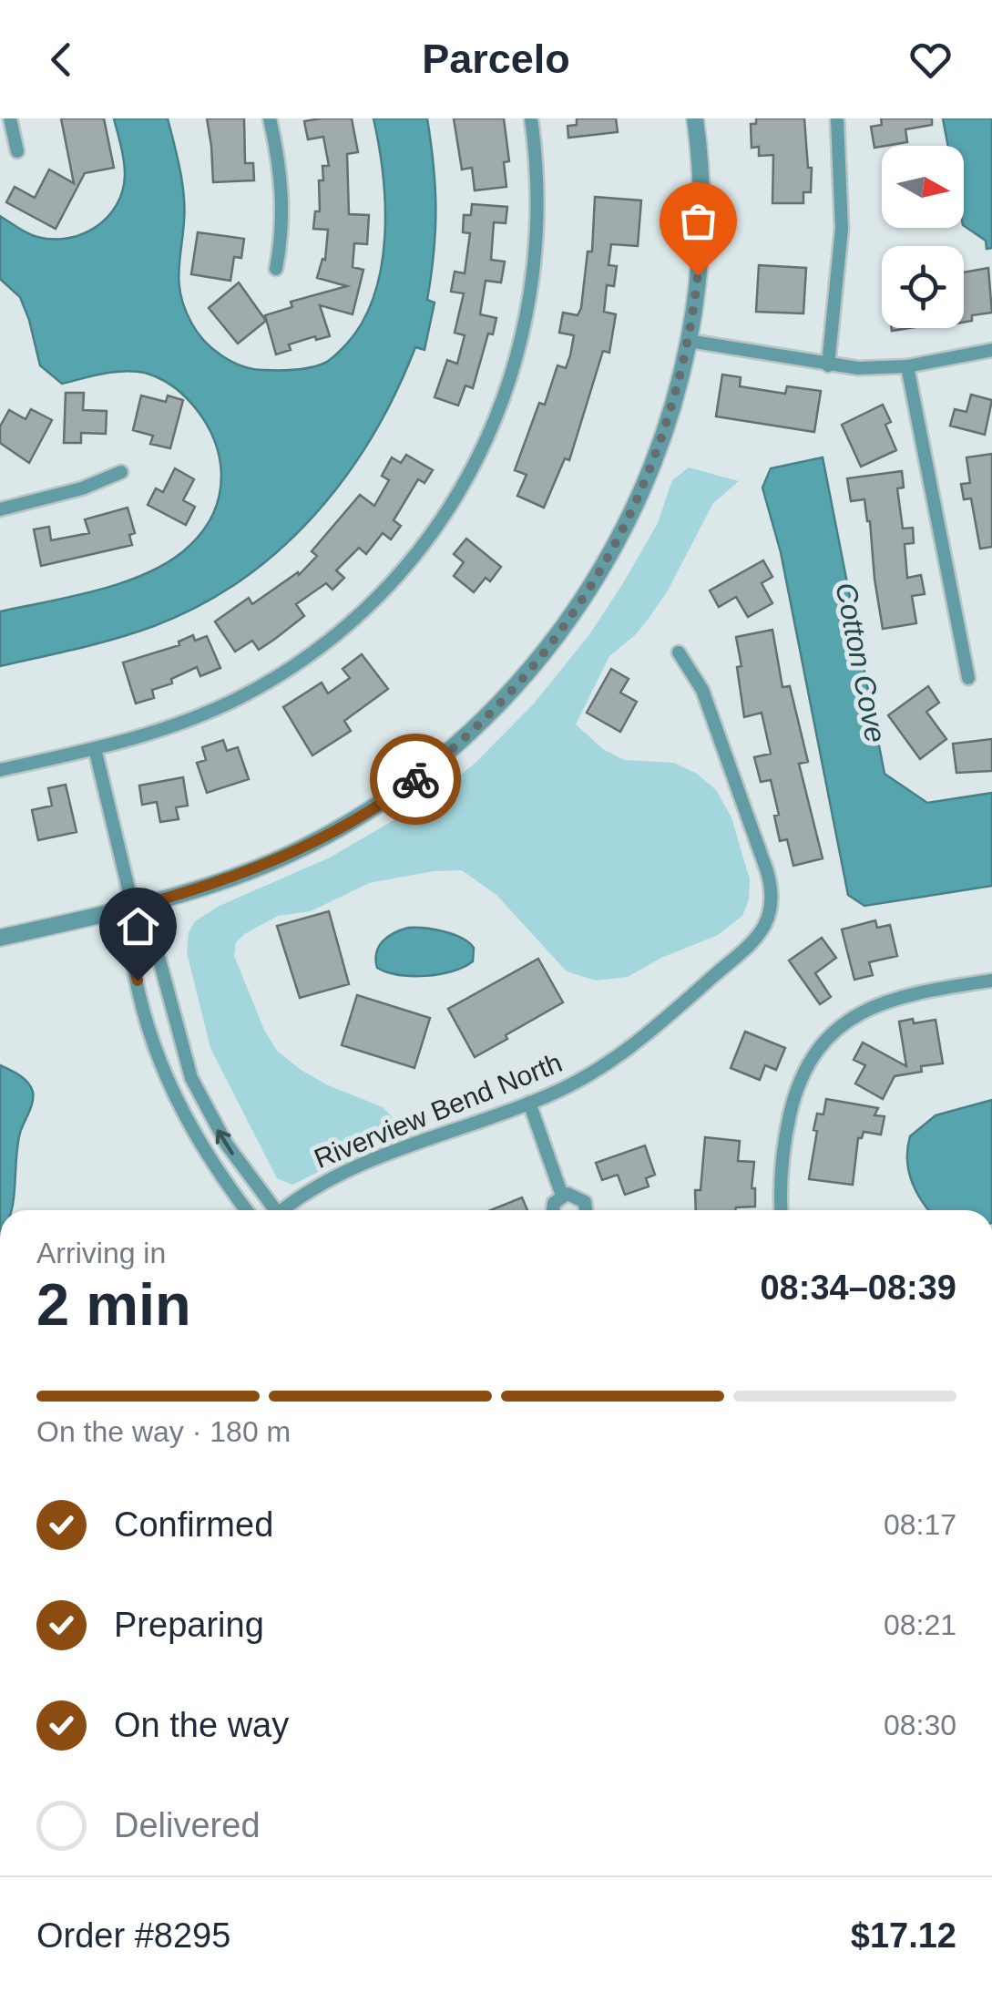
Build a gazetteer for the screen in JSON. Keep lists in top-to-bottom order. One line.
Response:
{"streets":{"street":["Riverview Bend North"]},"water":["Cotton Cove"],"north":"right","page":{"header":"Parcelo","heading":["2 min","Arriving in","08:34–08:39"],"panel":["Order #8295","$17.12"],"bar":"On the way · 180 m","list":[["Confirmed","08:17"],["Preparing","08:21"],["On the way","08:30"],"Delivered"]}}
